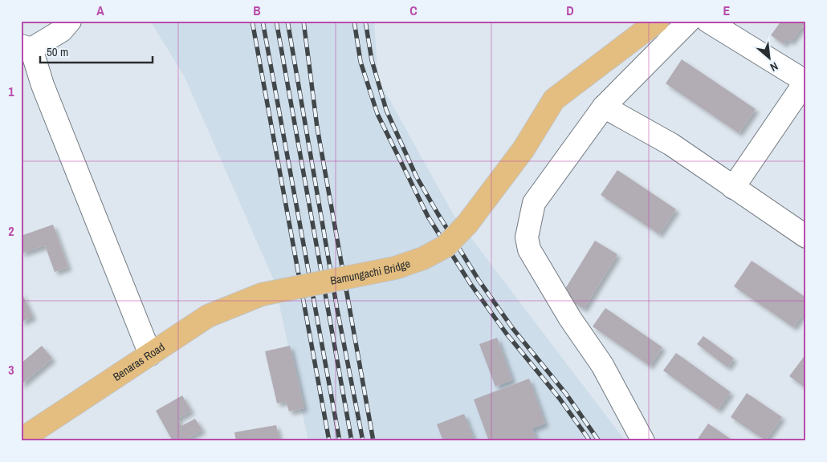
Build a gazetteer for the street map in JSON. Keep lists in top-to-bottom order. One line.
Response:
{"streets":{"main road":["Bamungachi Bridge","Benaras Road"]},"crossings":[["Bamungachi Bridge","Benaras Road"]],"scale_bar":"50 m","north":"bottom right","grid":{"columns":["A","B","C","D","E"],"rows":["1","2","3"]}}
